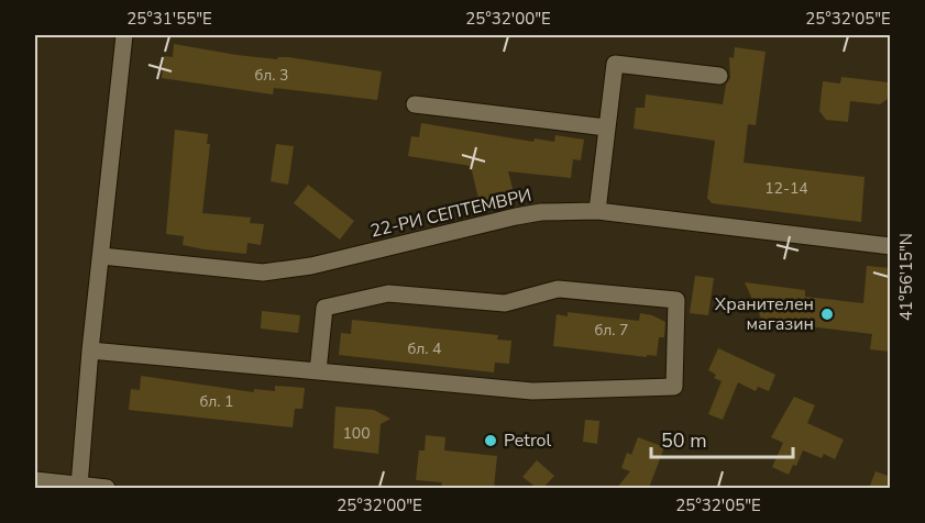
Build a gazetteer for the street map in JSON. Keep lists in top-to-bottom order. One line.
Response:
{"streets":{"street":["22-РИ СЕПТЕМВРИ"]},"places":["Хранителен магазин","Petrol"],"house_numbers":["бл. 3","12-14","бл. 7","бл. 4","бл. 1","100"],"scale_bar":"50 m","coordinates":["25°31'55\"E","25°32'00\"E","25°32'05\"E","41°56'15\"N"]}
